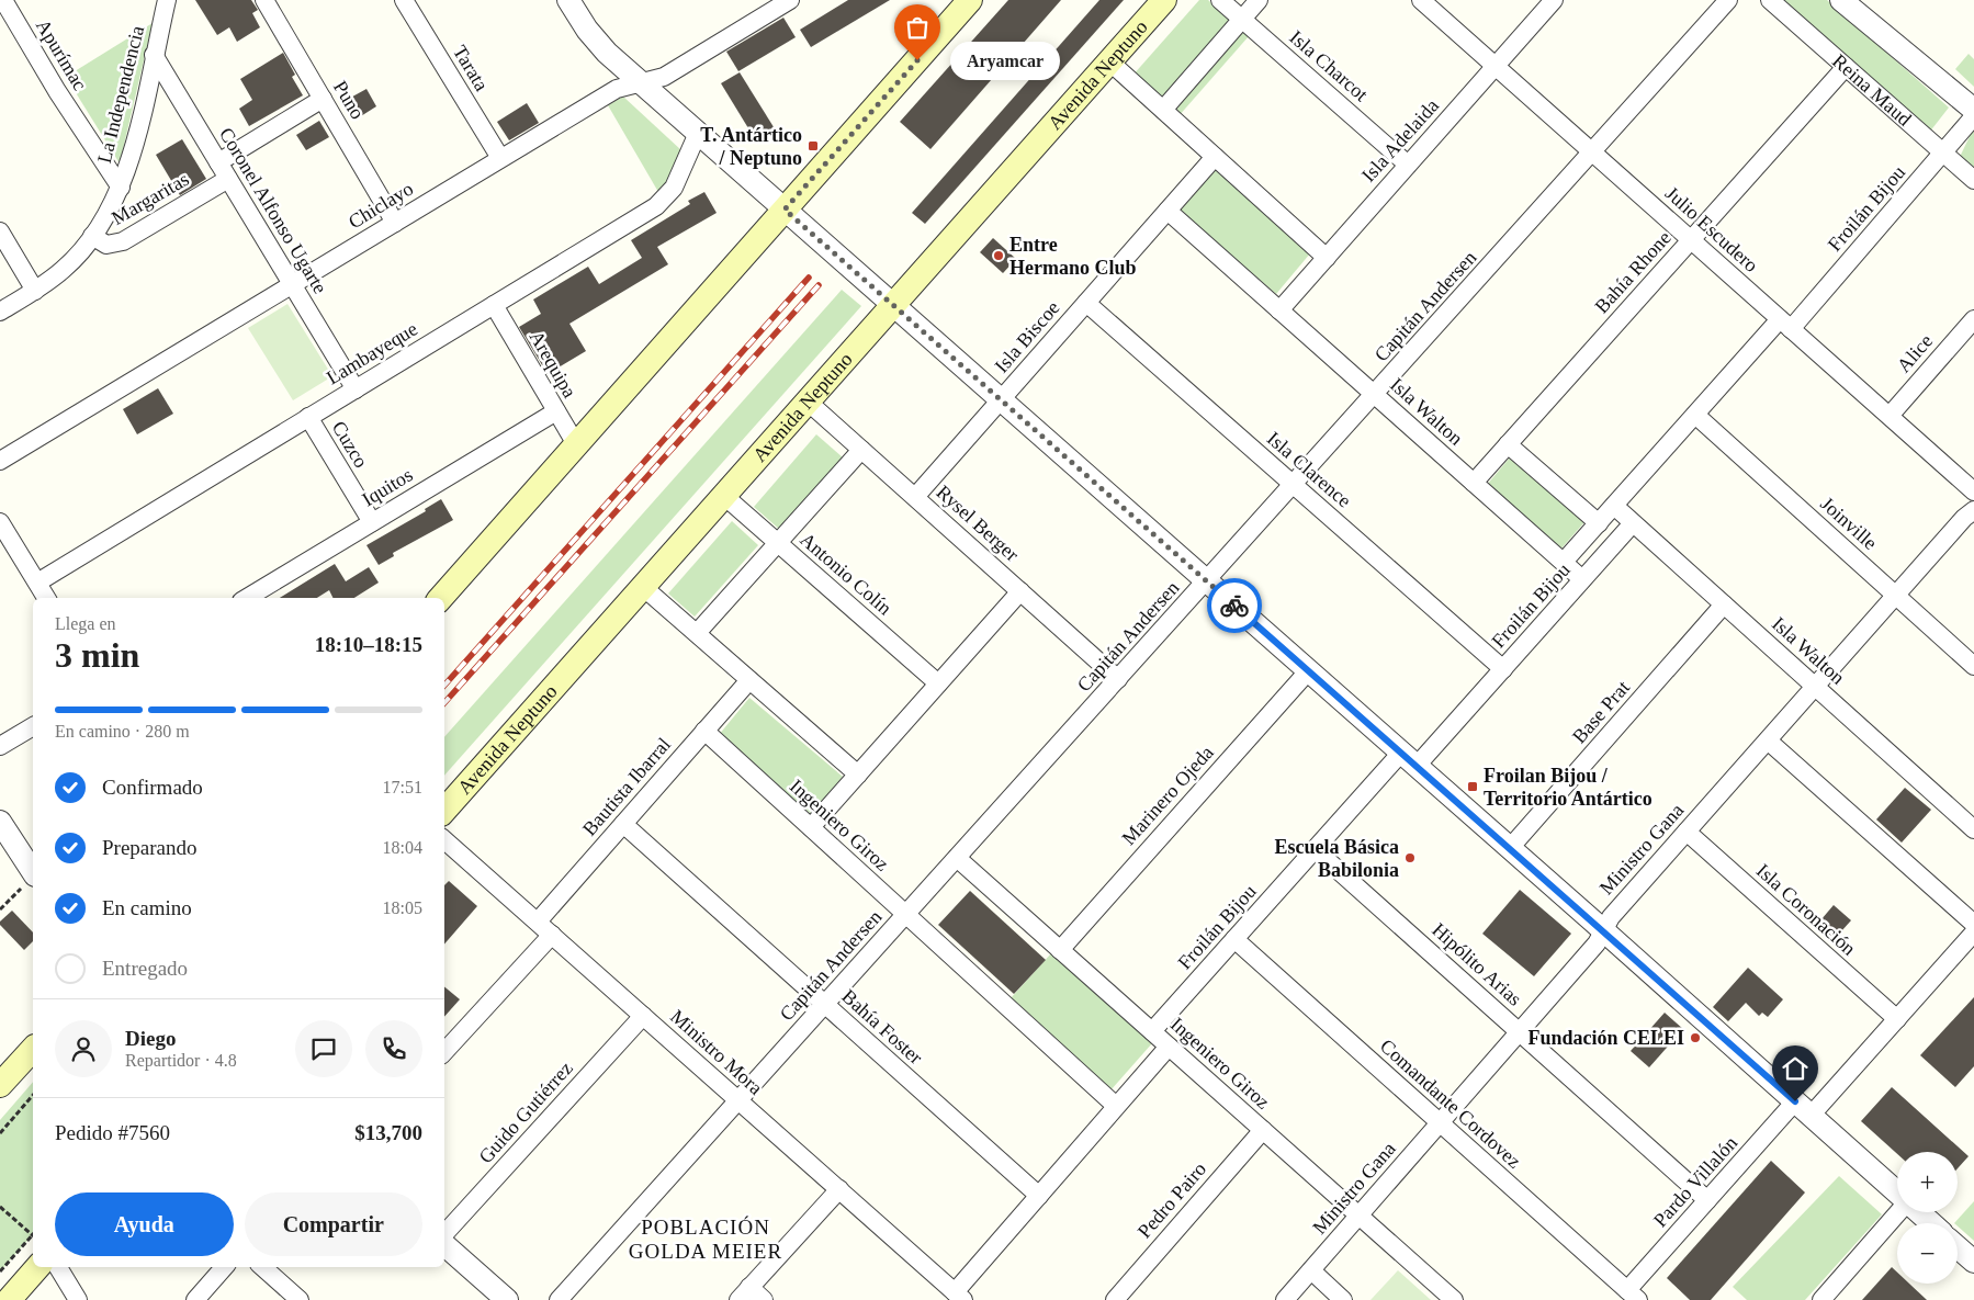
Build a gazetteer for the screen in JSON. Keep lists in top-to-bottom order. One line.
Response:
{"streets":{"main road":["Avenida Neptuno"],"street":["Apurímac","Isla Charcot","Tarata","Reina Maud","La Independencia","Puno","Isla Adelaida","Margaritas","Chiclayo","Froilán Bijou","Coronel Alfonso Ugarte","Julio Escudero","Bahía Rhone","Capitán Andersen","Isla Biscoe","Lambayeque","Alice","Arequipa","Isla Walton","Cuzco","Isla Clarence","Iquitos","Rysel Berger","Joinville","Antonio Colín","Base Prat","Bautista Ibarral","Marinero Ojeda","Ingeniero Giroz","Ministro Gana","Isla Coronación","Hipólito Arias","Bahía Foster","Ministro Mora","Comandante Cordovez","Guido Gutiérrez","Pardo Villalón","Pedro Pairo"]},"crossings":[["Apurímac","La Independencia"],["Isla Charcot","Isla Adelaida"],["Tarata","Chiclayo"],["Avenida Neptuno","Rysel Berger"],["Avenida Neptuno","Antonio Colín"],["Reina Maud","Froilán Bijou"],["Reina Maud","Bahía Rhone"],["La Independencia","Margaritas"],["La Independencia","Coronel Alfonso Ugarte"],["Puno","Chiclayo"],["Isla Adelaida","Julio Escudero"],["Isla Adelaida","Isla Walton"],["Margaritas","Coronel Alfonso Ugarte"],["Chiclayo","Coronel Alfonso Ugarte"],["Froilán Bijou","Julio Escudero"],["Froilán Bijou","Isla Walton"],["Froilán Bijou","Isla Clarence"],["Froilán Bijou","Joinville"],["Froilán Bijou","Ingeniero Giroz"],["Froilán Bijou","Hipólito Arias"],["Froilán Bijou","Comandante Cordovez"],["Coronel Alfonso Ugarte","Lambayeque"],["Julio Escudero","Bahía Rhone"],["Julio Escudero","Capitán Andersen"],["Julio Escudero","Alice"],["Bahía Rhone","Isla Walton"],["Capitán Andersen","Isla Walton"],["Capitán Andersen","Isla Clarence"],["Capitán Andersen","Rysel Berger"],["Capitán Andersen","Ingeniero Giroz"],["Capitán Andersen","Bahía Foster"],["Capitán Andersen","Ministro Mora"],["Isla Biscoe","Isla Walton"],["Isla Biscoe","Isla Clarence"],["Isla Biscoe","Rysel Berger"],["Lambayeque","Arequipa"],["Lambayeque","Cuzco"],["Arequipa","Iquitos"],["Isla Walton","Base Prat"],["Isla Walton","Ministro Gana"],["Cuzco","Iquitos"],["Joinville","Ministro Gana"],["Bautista Ibarral","Ingeniero Giroz"],["Bautista Ibarral","Bahía Foster"],["Bautista Ibarral","Ministro Mora"],["Marinero Ojeda","Ingeniero Giroz"],["Ingeniero Giroz","Ministro Gana"],["Ingeniero Giroz","Pedro Pairo"],["Ministro Gana","Isla Coronación"],["Ministro Gana","Hipólito Arias"],["Ministro Gana","Comandante Cordovez"],["Isla Coronación","Pardo Villalón"],["Hipólito Arias","Pardo Villalón"],["Ministro Mora","Guido Gutiérrez"],["Comandante Cordovez","Pardo Villalón"]],"districts":["POBLACIÓN GOLDA MEIER"],"places":{"other":["Aryamcar","Entre Hermano Club","Escuela Básica Babilonia","Fundación CELEI"],"transit":["T. Antártico / Neptuno","Froilan Bijou / Territorio Antártico"]},"page":{"bubble":"Aryamcar","heading":["3 min","Llega en","18:10–18:15"],"panel":["Diego","Repartidor · 4.8","Pedido #7560","$13,700"],"bar":"En camino · 280 m","list":[["Confirmado","17:51"],["Preparando","18:04"],["En camino","18:05"],"Entregado"],"map_buttons":["+","−"],"buttons":["Ayuda","Compartir"]}}
